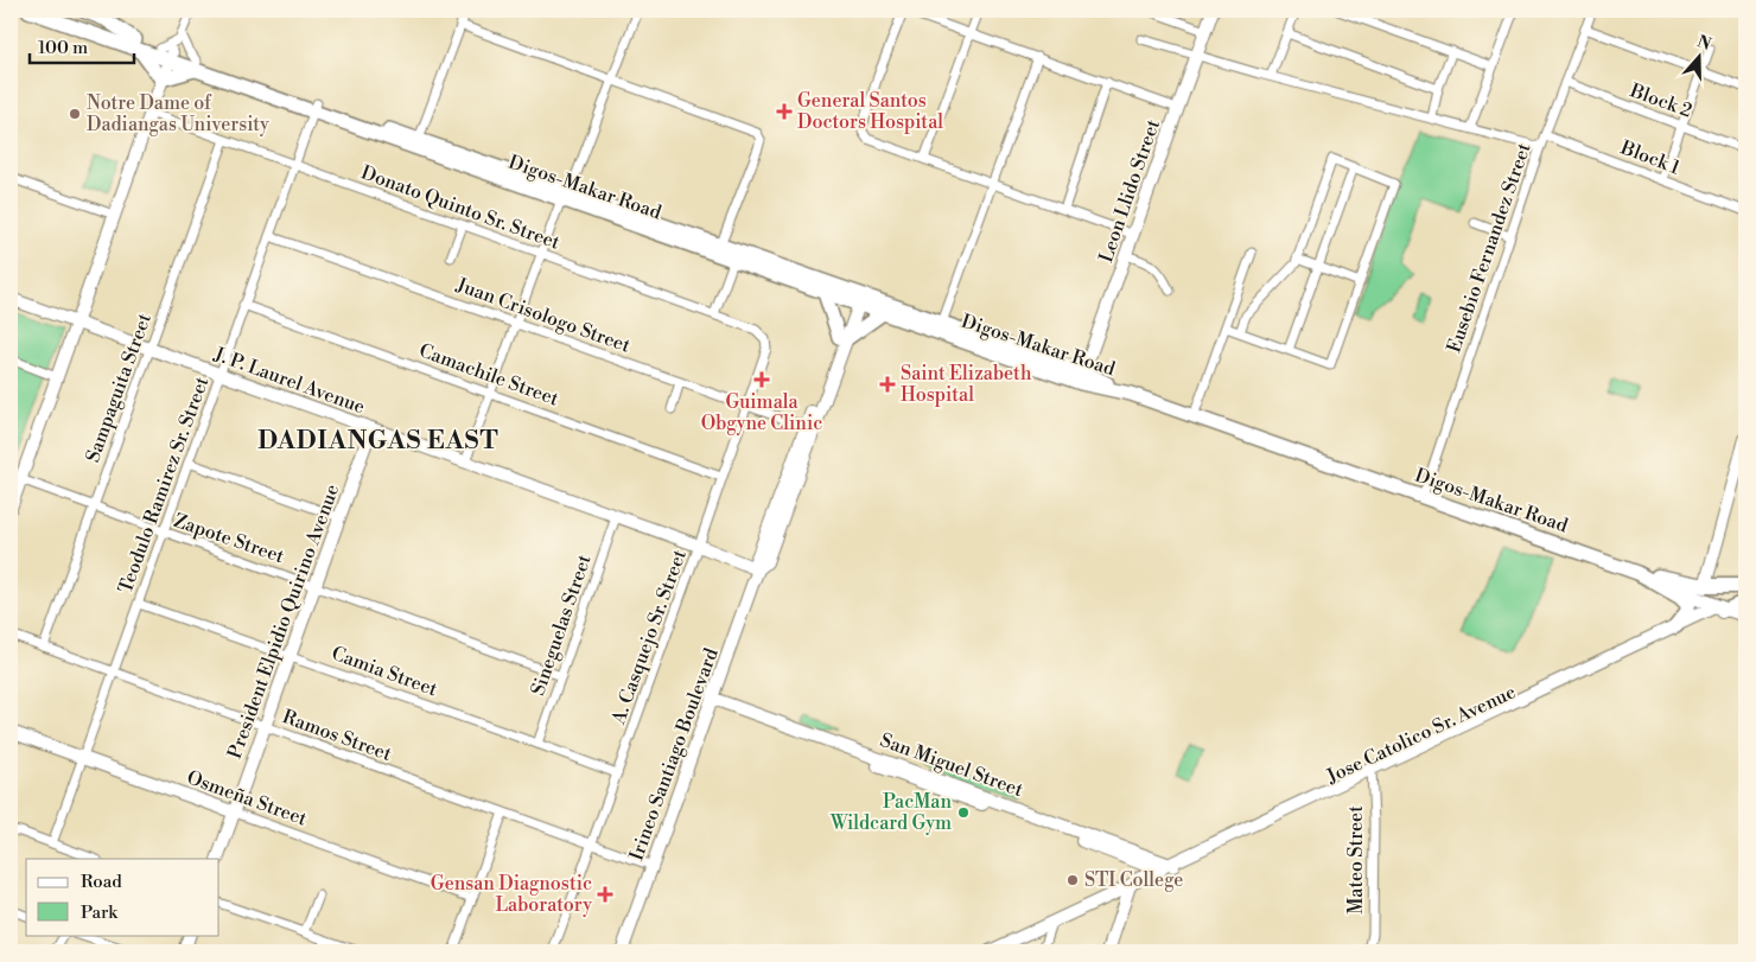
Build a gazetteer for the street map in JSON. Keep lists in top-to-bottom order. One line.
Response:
{"streets":{"main road":["Digos-Makar Road","Leon Llido Street","J. P. Laurel Avenue","President Elpidio Quirino Avenue","Jose Catolico Sr. Avenue","Irineo Santiago Boulevard","San Miguel Street","Osmeña Street"],"street":["Block 2","Block 1","Donato Quinto Sr. Street","Eusebio Fernandez Street","Juan Crisologo Street","Camachile Street","Sampaguita Street","Teodulo Ramirez Sr. Street","Zapote Street","Sineguelas Street","A. Casquejo Sr. Street","Camia Street","Ramos Street","Mateo Street"]},"crossings":[["Block 2","Eusebio Fernandez Street"],["Block 1","Eusebio Fernandez Street"],["Digos-Makar Road","Leon Llido Street"],["Digos-Makar Road","Eusebio Fernandez Street"],["Digos-Makar Road","Teodulo Ramirez Sr. Street"],["Digos-Makar Road","Jose Catolico Sr. Avenue"],["Digos-Makar Road","Irineo Santiago Boulevard"],["Donato Quinto Sr. Street","Sampaguita Street"],["Donato Quinto Sr. Street","Teodulo Ramirez Sr. Street"],["Donato Quinto Sr. Street","A. Casquejo Sr. Street"],["Juan Crisologo Street","Teodulo Ramirez Sr. Street"],["Juan Crisologo Street","A. Casquejo Sr. Street"],["Juan Crisologo Street","Irineo Santiago Boulevard"],["Camachile Street","Teodulo Ramirez Sr. Street"],["Camachile Street","A. Casquejo Sr. Street"],["J. P. Laurel Avenue","Sampaguita Street"],["J. P. Laurel Avenue","Teodulo Ramirez Sr. Street"],["J. P. Laurel Avenue","President Elpidio Quirino Avenue"],["J. P. Laurel Avenue","Sineguelas Street"],["J. P. Laurel Avenue","A. Casquejo Sr. Street"],["J. P. Laurel Avenue","Irineo Santiago Boulevard"],["Sampaguita Street","Zapote Street"],["Sampaguita Street","Ramos Street"],["Teodulo Ramirez Sr. Street","Zapote Street"],["Teodulo Ramirez Sr. Street","Camia Street"],["Teodulo Ramirez Sr. Street","Ramos Street"],["Teodulo Ramirez Sr. Street","Osmeña Street"],["Zapote Street","President Elpidio Quirino Avenue"],["Zapote Street","Sineguelas Street"],["President Elpidio Quirino Avenue","Camia Street"],["President Elpidio Quirino Avenue","Ramos Street"],["President Elpidio Quirino Avenue","Osmeña Street"],["Sineguelas Street","Camia Street"],["A. Casquejo Sr. Street","Camia Street"],["A. Casquejo Sr. Street","Ramos Street"],["Jose Catolico Sr. Avenue","San Miguel Street"],["Jose Catolico Sr. Avenue","Mateo Street"],["Ramos Street","Irineo Santiago Boulevard"],["Irineo Santiago Boulevard","San Miguel Street"]],"districts":["DADIANGAS EAST"],"places":{"health":["General Santos Doctors Hospital","Guimala Obgyne Clinic","Saint Elizabeth Hospital","Gensan Diagnostic Laboratory"],"other":["Notre Dame of Dadiangas University","PacMan Wildcard Gym","STI College"]},"legend":["Road","Park"],"scale_bar":"100 m","north":"top"}
